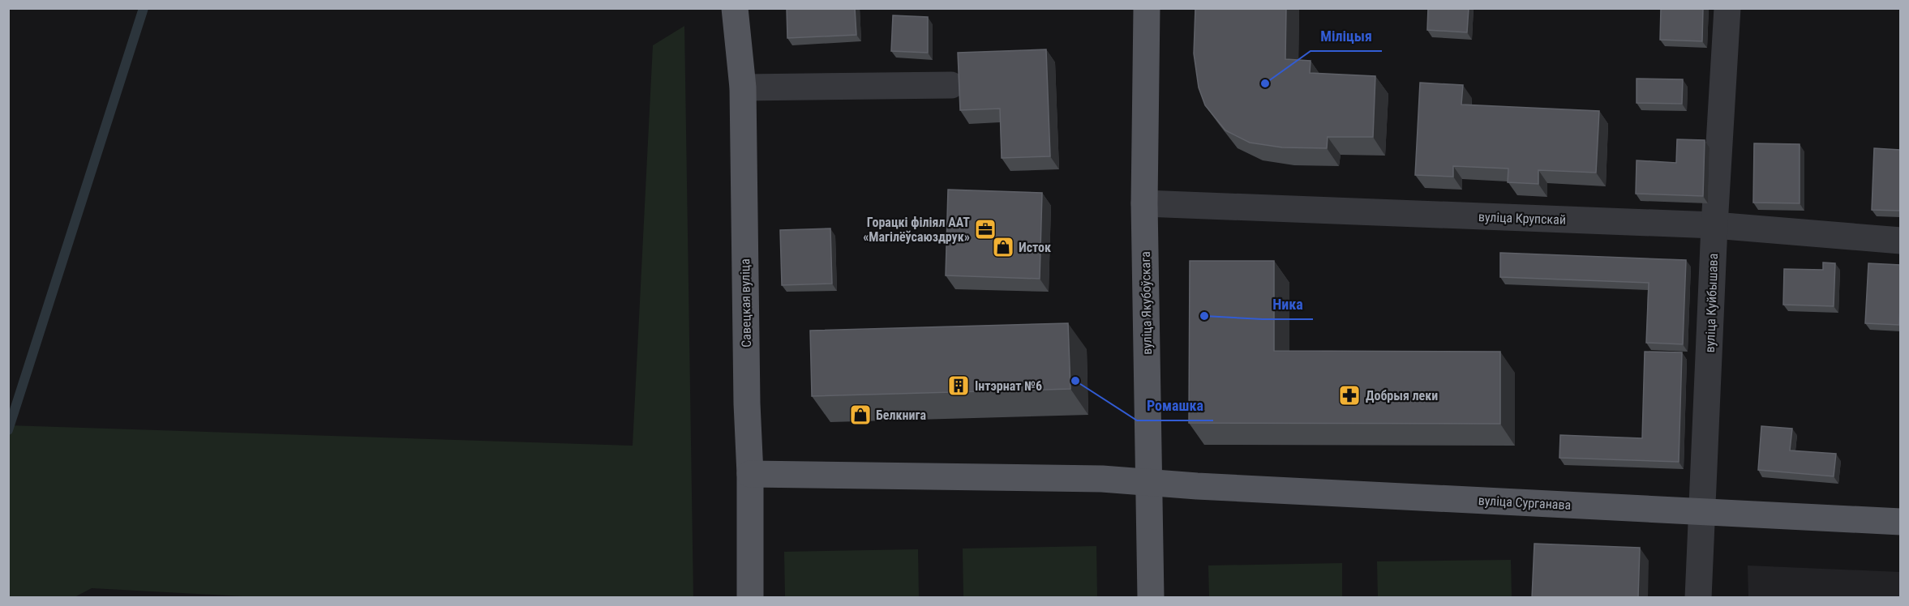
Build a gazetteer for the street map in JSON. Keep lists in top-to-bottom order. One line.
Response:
{"streets":{"main road":["Савецкая вуліца","вуліца Якубоўскага","вуліца Сурганава"],"street":["вуліца Крупскай","вуліца Куйбышава"]},"crossings":[["вуліца Крупскай","вуліца Якубоўскага"],["вуліца Крупскай","вуліца Куйбышава"],["Савецкая вуліца","вуліца Сурганава"],["вуліца Якубоўскага","вуліца Сурганава"],["вуліца Куйбышава","вуліца Сурганава"]],"places":{"other":["Міліцыя","Ника","Ромашка"],"office":["Горацкі філіял ААТ «Магілёўсаюздрук»"],"shop":["Исток","Белкнига"],"building":["Інтэрнат №6"],"pharmacy":["Добрыя леки"]}}
